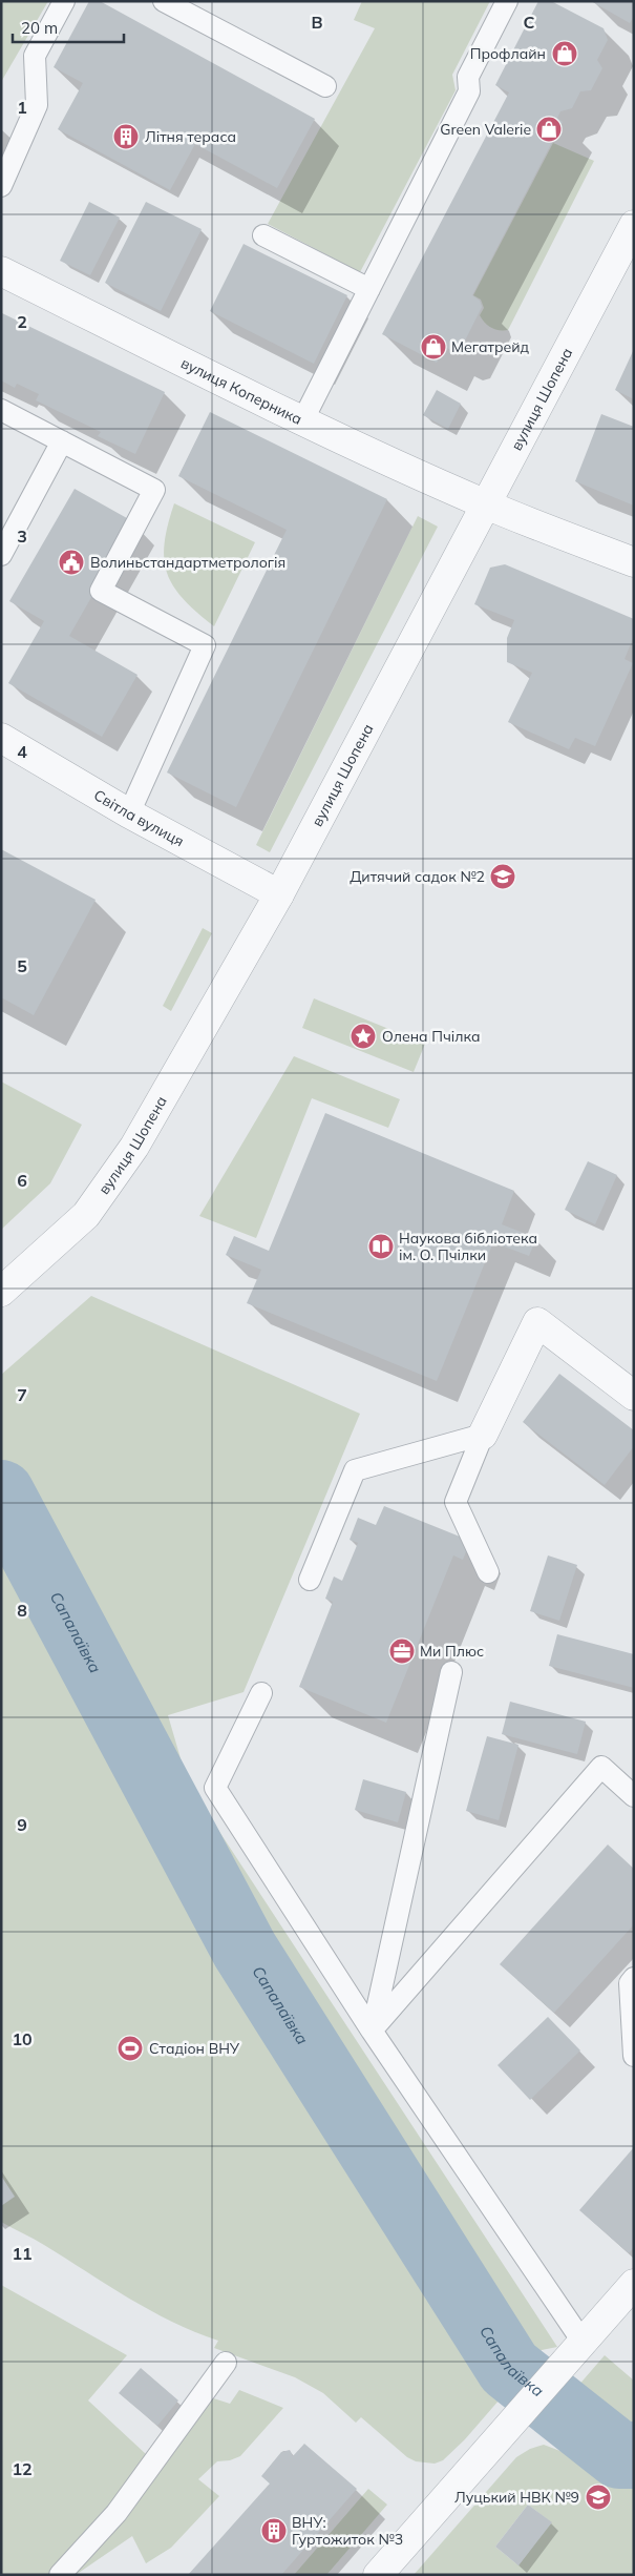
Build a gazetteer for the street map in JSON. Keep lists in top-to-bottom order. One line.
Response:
{"streets":{"street":["вулиця Коперника","вулиця Шопена","Світла вулиця"]},"crossings":[["вулиця Коперника","вулиця Шопена"],["вулиця Шопена","Світла вулиця"]],"water":["Сапалаївка"],"places":{"shop":["Профлайн","Green Valerie","Мегатрейд"],"building":["Літня тераса","ВНУ: Гуртожиток №3"],"public building":["Волиньстандартметрологія"],"school or university":["Дитячий садок №2","Луцький НВК №9"],"place":["Олена Пчілка"],"library":["Наукова бібліотека ім. О. Пчілки"],"office":["Ми Плюс"],"sports":["Стадіон ВНУ"]},"scale_bar":"20 m","grid":{"columns":["B","C"],"rows":["1","2","3","4","5","6","7","8","9","10","11","12"]}}
